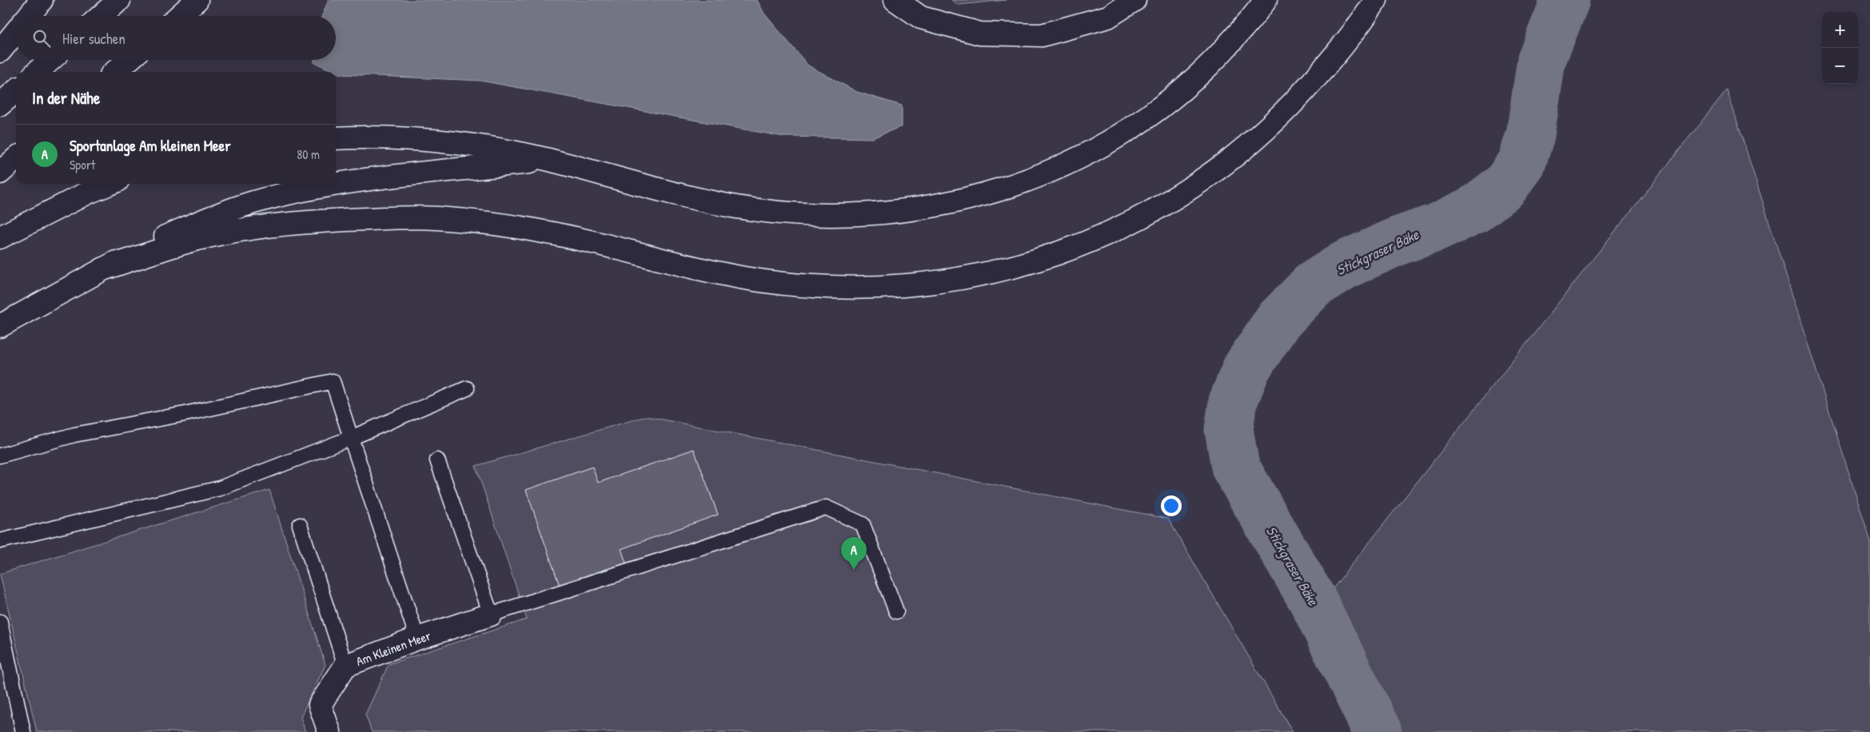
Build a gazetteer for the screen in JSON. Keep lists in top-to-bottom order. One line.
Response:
{"streets":{"main road":["Am Kleinen Meer"]},"water":["Stickgraser Bäke"],"page":{"map_buttons":["+","−"],"search":"Hier suchen","heading":"In der Nähe","list":[{"mark":"A","name":"Sportanlage Am kleinen Meer","note":"Sport","value":"80 m"}],"pins":"A"}}
